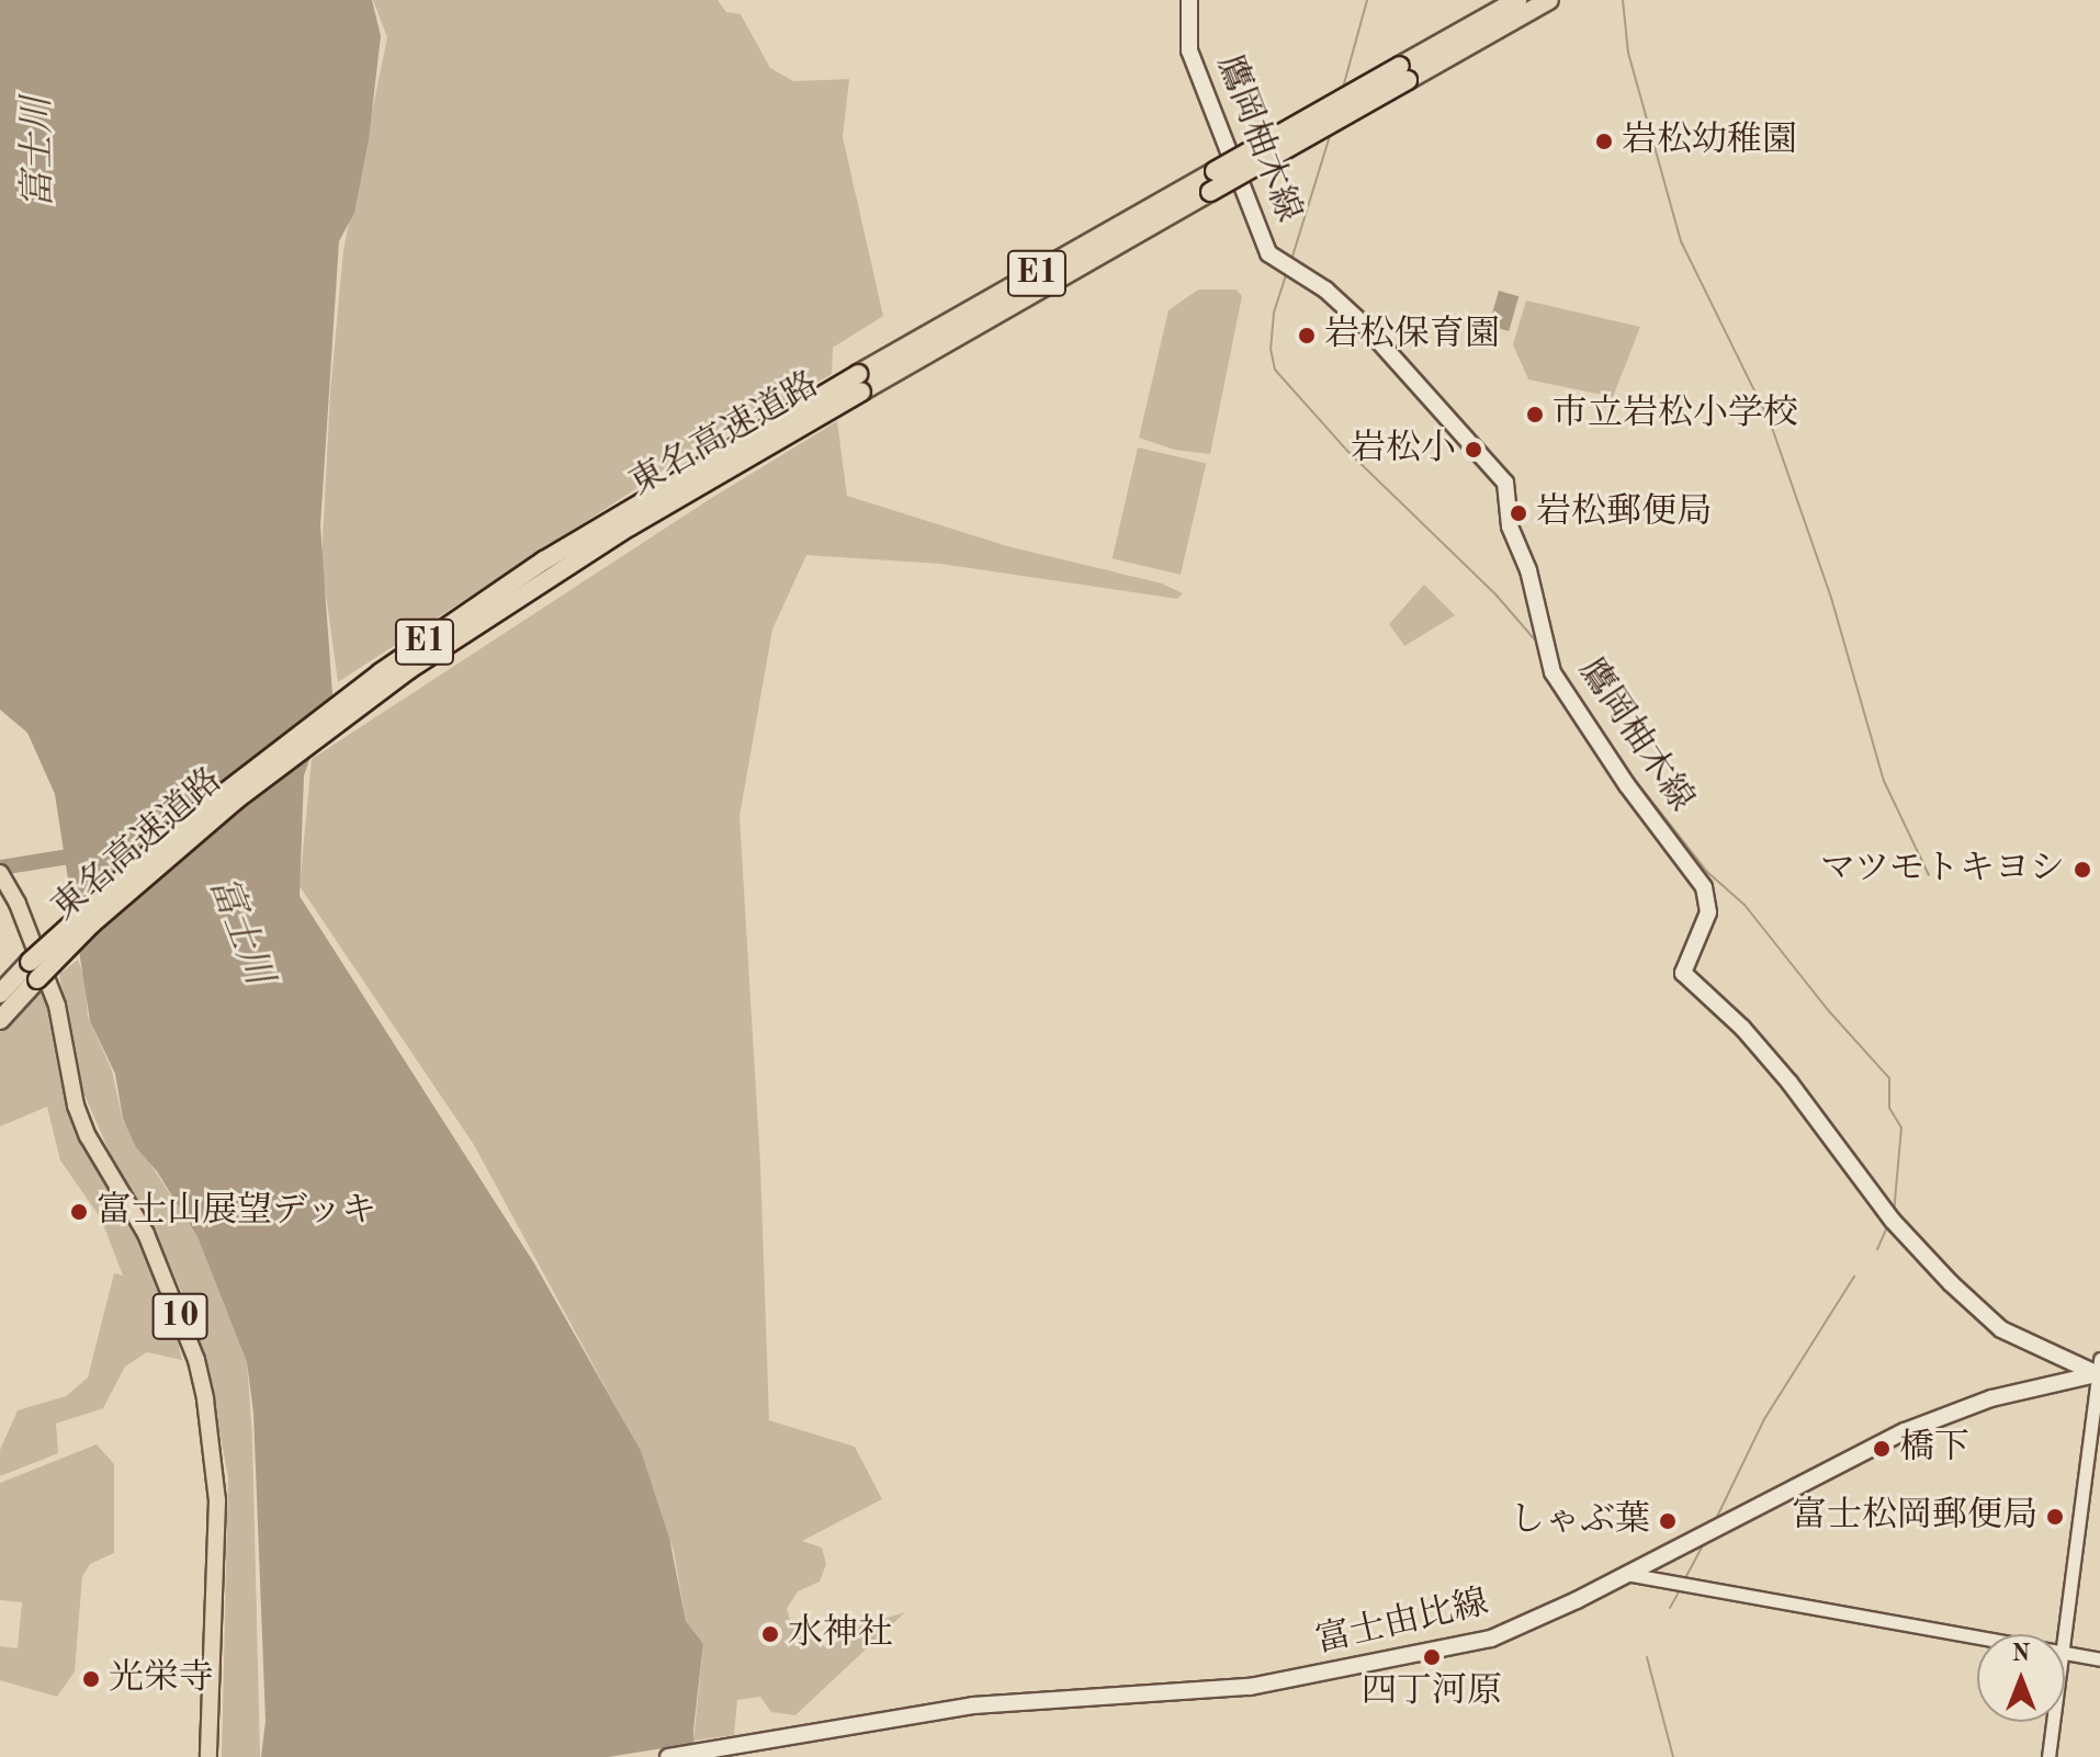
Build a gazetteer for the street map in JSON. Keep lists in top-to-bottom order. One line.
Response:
{"streets":{"highway":["E1","東名高速道路"],"main road":["鷹岡柚木線","10","富士由比線"]},"crossings":[["鷹岡柚木線","富士由比線"]],"water":["富士川"],"places":["岩松幼稚園","岩松保育園","市立岩松小学校","岩松小","岩松郵便局","マツモトキヨシ","富士山展望デッキ","橋下","富士松岡郵便局","しゃぶ葉","水神社","四丁河原","光栄寺"],"north":"top"}
